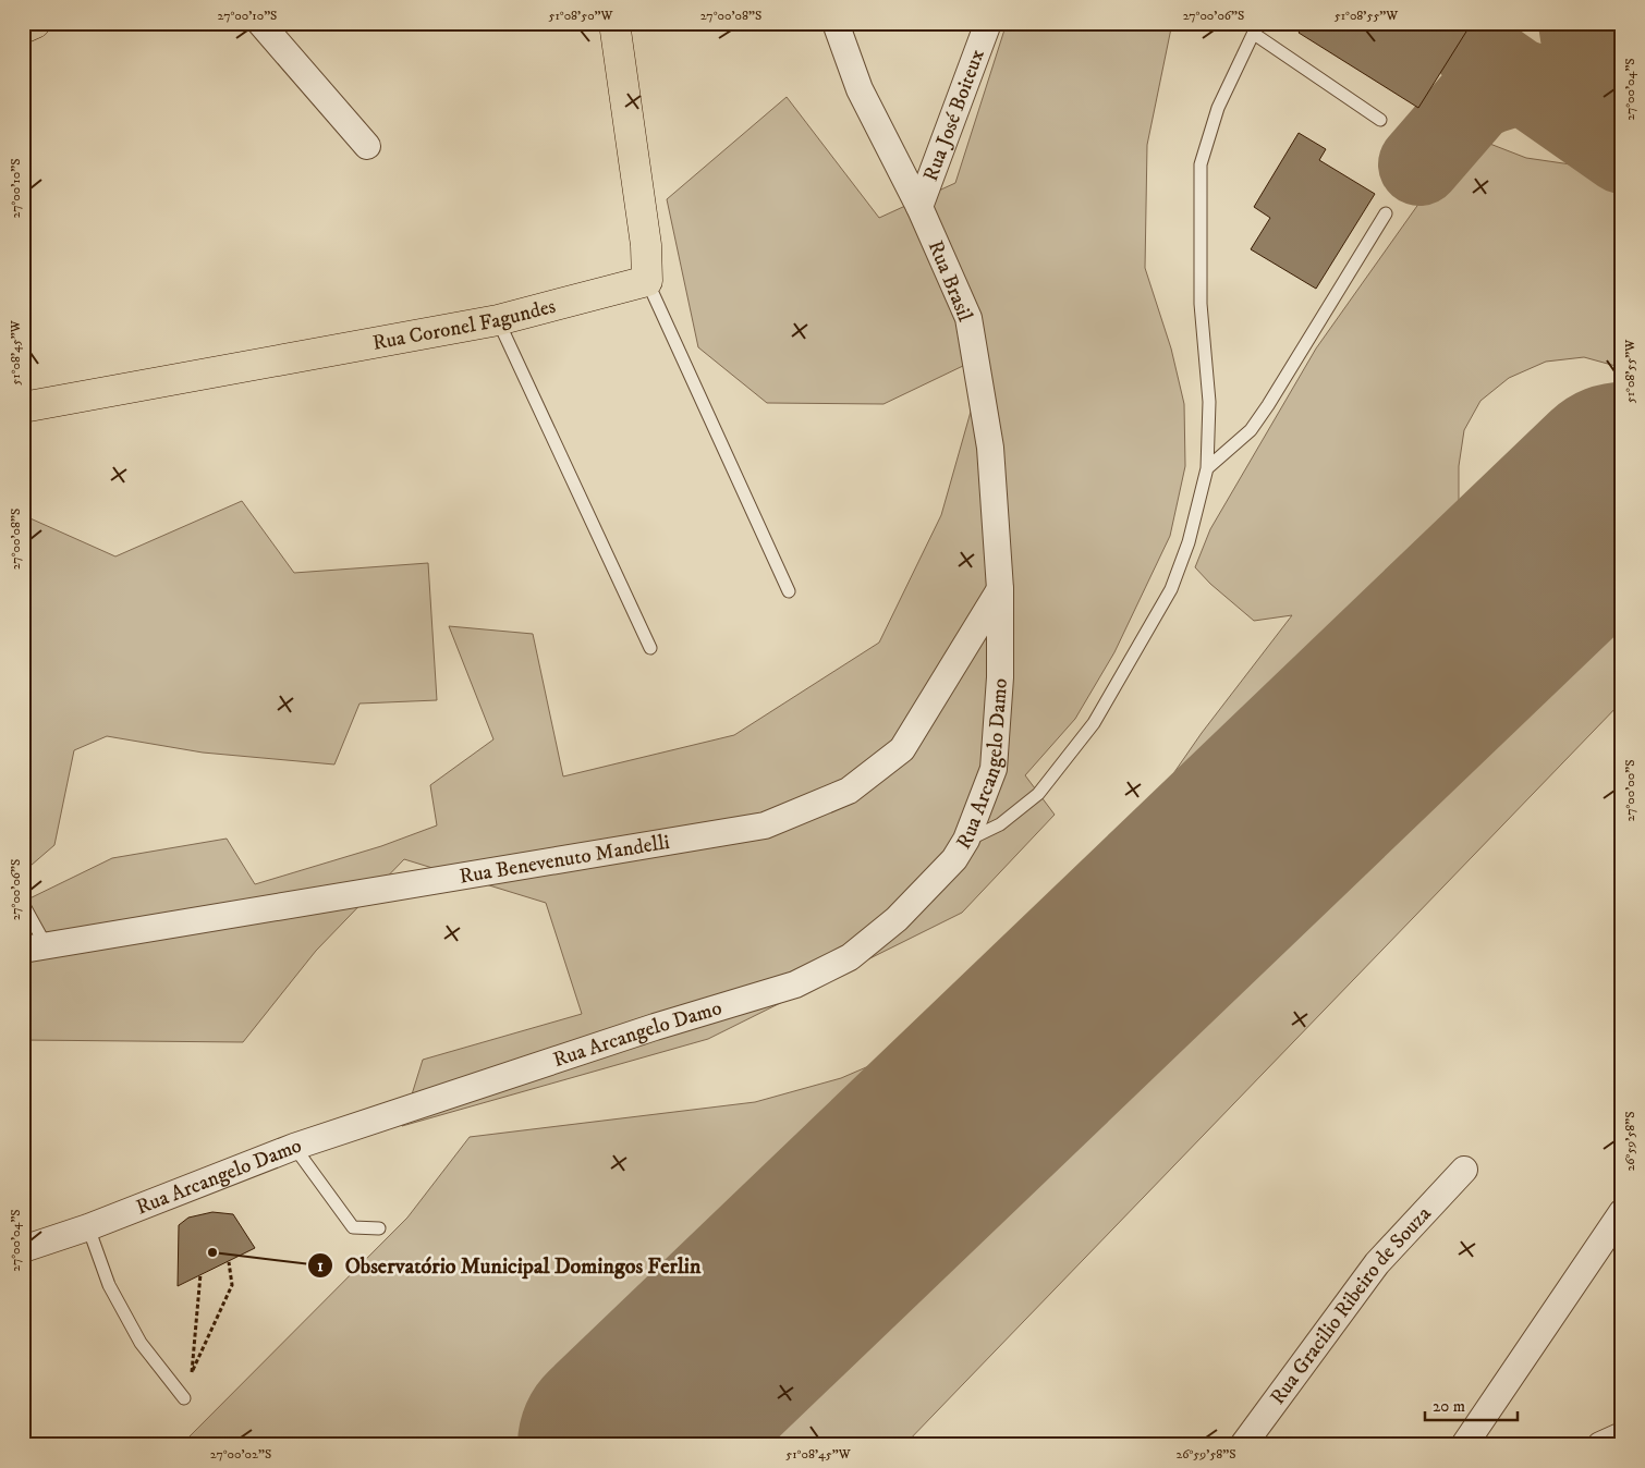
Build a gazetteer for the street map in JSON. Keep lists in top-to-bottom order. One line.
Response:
{"streets":{"main road":["Rua Coronel Fagundes"],"street":["Rua José Boiteux","Rua Brasil","Rua Arcangelo Damo","Rua Benevenuto Mandelli","Rua Gracilio Ribeiro de Souza"]},"crossings":[["Rua José Boiteux","Rua Brasil"],["Rua Brasil","Rua Arcangelo Damo"],["Rua Brasil","Rua Benevenuto Mandelli"],["Rua Arcangelo Damo","Rua Benevenuto Mandelli"]],"places":["Observatório Municipal Domingos Ferlin"],"scale_bar":"20 m","coordinates":["27°00'10\"S","51°08'50\"W","27°00'08\"S","27°00'06\"S","51°08'55\"W","27°00'04\"S","51°08'45\"W","27°00'00\"S","26°59'58\"S","27°00'02\"S"]}
